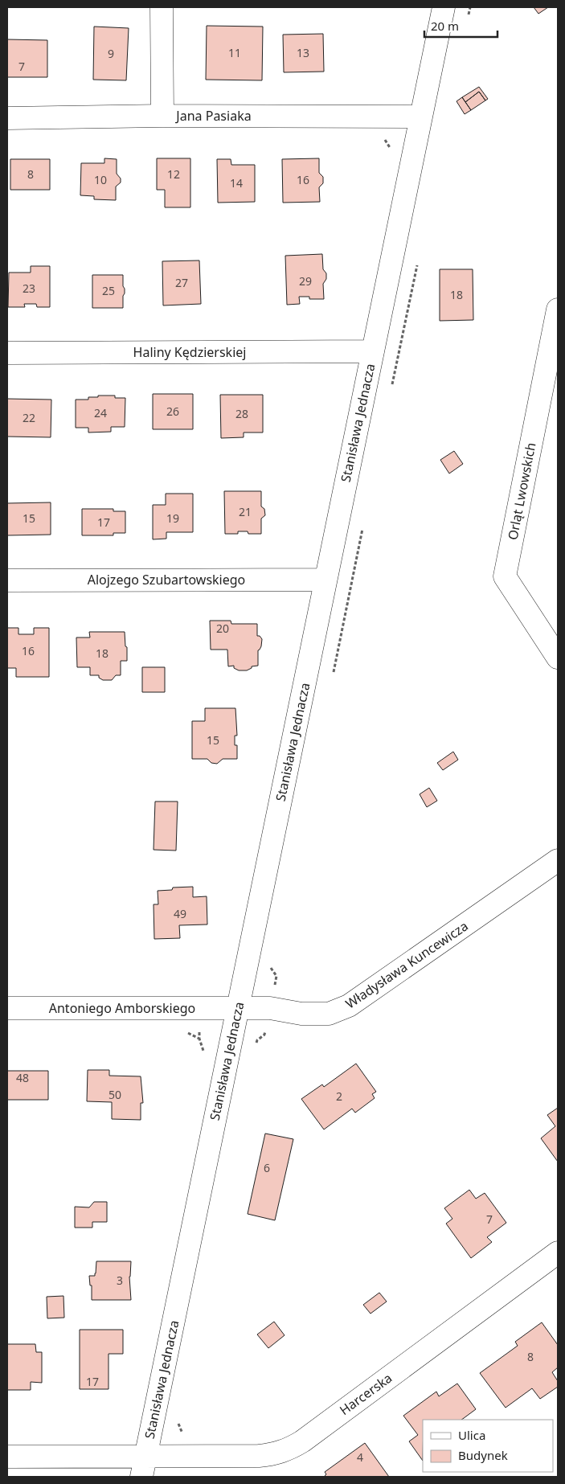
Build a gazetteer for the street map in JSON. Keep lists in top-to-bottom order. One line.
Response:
{"streets":{"street":["Jana Pasiaka","Haliny Kędzierskiej","Stanisława Jednacza","Orląt Lwowskich","Alojzego Szubartowskiego","Władysława Kuncewicza","Antoniego Amborskiego","Harcerska"]},"crossings":[["Jana Pasiaka","Stanisława Jednacza"],["Haliny Kędzierskiej","Stanisława Jednacza"],["Stanisława Jednacza","Alojzego Szubartowskiego"],["Stanisława Jednacza","Władysława Kuncewicza"],["Stanisława Jednacza","Antoniego Amborskiego"],["Stanisława Jednacza","Harcerska"],["Władysława Kuncewicza","Antoniego Amborskiego"]],"house_numbers":["11","13","9","7","8","12","10","16","14","29","27","23","25","18","26","24","28","22","21","15","19","17","20","16","18","15","49","48","50","2","6","7","3","8","17","4"],"legend":["Ulica","Budynek"],"scale_bar":"20 m"}
